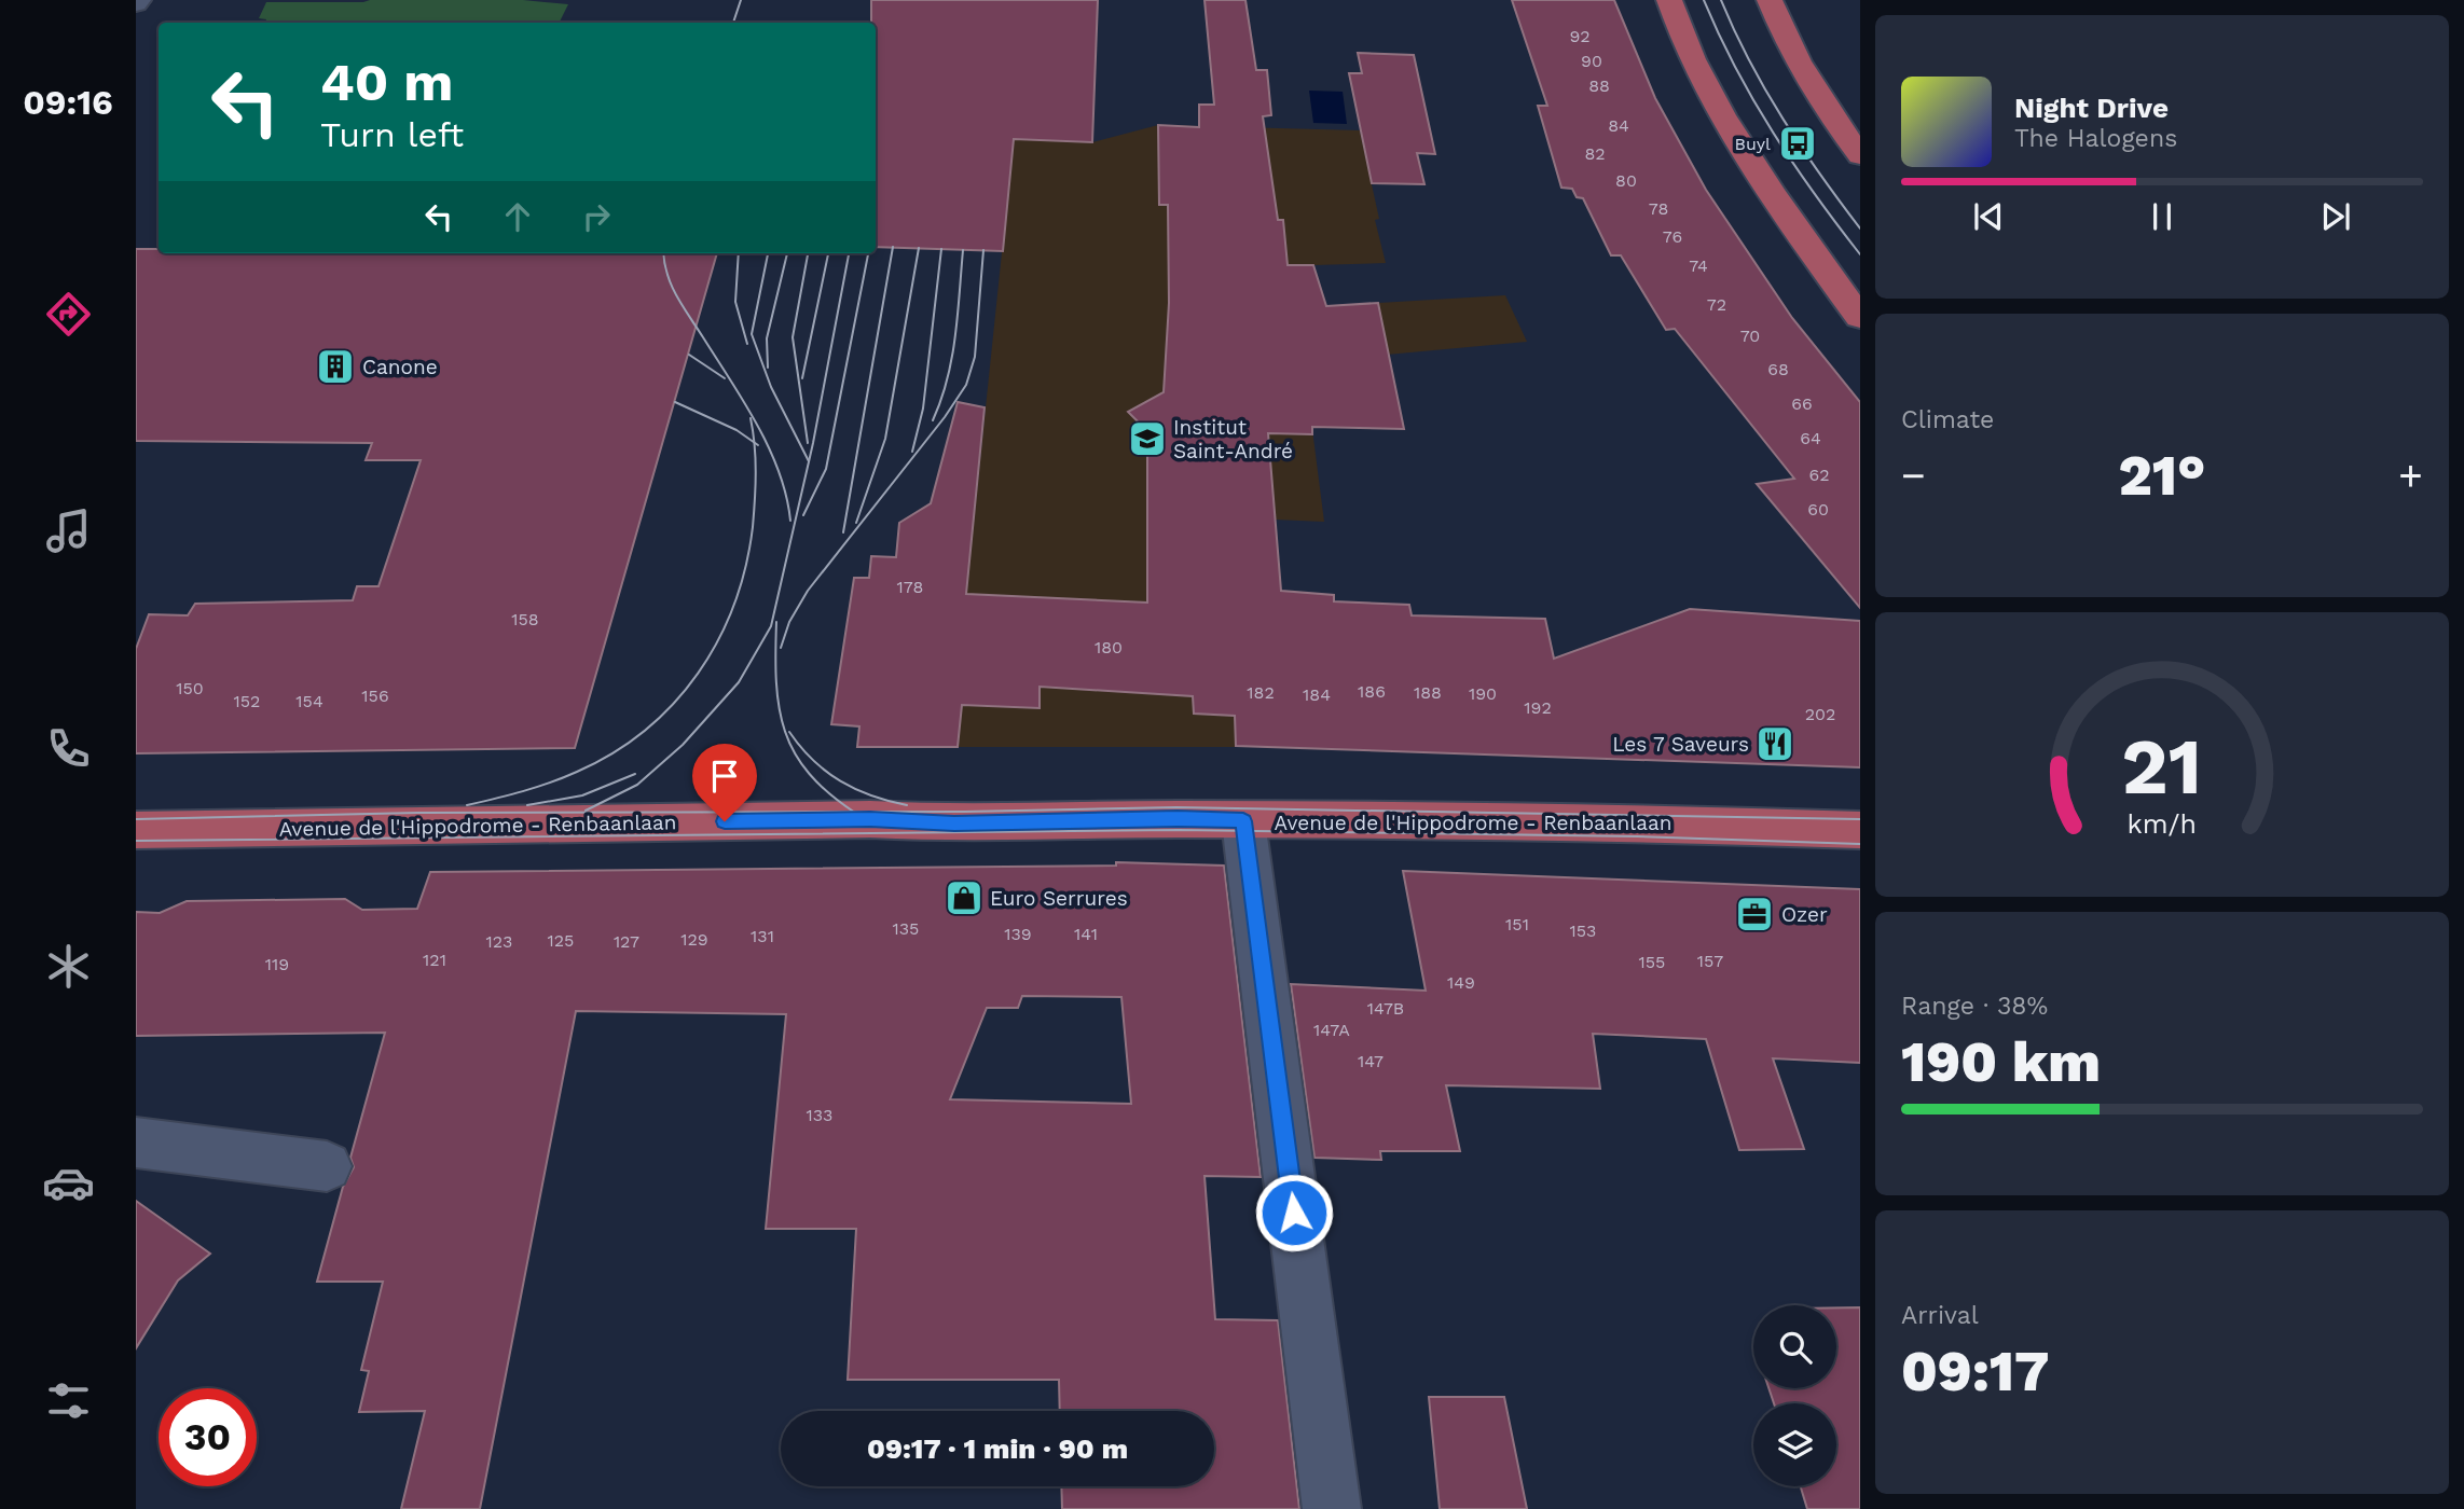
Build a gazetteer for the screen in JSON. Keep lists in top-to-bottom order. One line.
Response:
{"streets":{"main road":["Avenue de l'Hippodrome - Renbaanlaan"]},"places":{"bus stop":["Buyl"],"building":["Canone"],"school or university":["Institut Saint-André"],"restaurant":["Les 7 Saveurs"],"shop":["Euro Serrures"],"office":["Ozer"]},"house_numbers":["92","90","88","84","82","80","78","76","74","72","70","68","66","64","62","60","178","158","180","150","186","182","188","190","184","156","152","154","192","202","151","135","153","139","141","131","129","125","123","127","121","157","155","119","149","147B","147A","147","133"],"page":{"tabs":"09:16","turn":["40 m","Turn left"],"song":["Night Drive","The Halogens"],"tile":["Climate",["Range · 38%","190 km"],["Arrival","09:17"]],"heat":["−","21°","+"],"limit":"30","trip":"09:17 · 1 min · 90 m","gauge":["21","km/h"]}}
